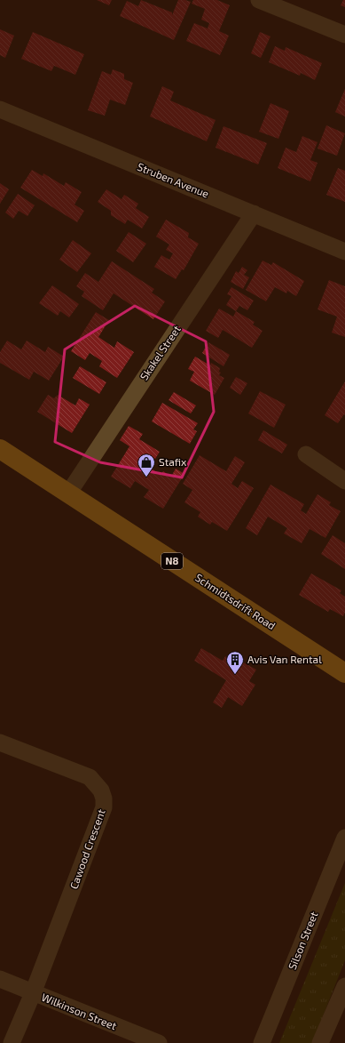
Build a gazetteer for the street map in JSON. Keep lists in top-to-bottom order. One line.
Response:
{"streets":{"highway":["N8","Schmidtsdrift Road"],"street":["Struben Avenue","Skakel Street","Cawood Crescent","Silson Street","Wilkinson Street"]},"crossings":[["Struben Avenue","Skakel Street"],["Skakel Street","Schmidtsdrift Road"],["Cawood Crescent","Wilkinson Street"]],"places":{"shop":["Stafix"],"building":["Avis Van Rental"]}}
